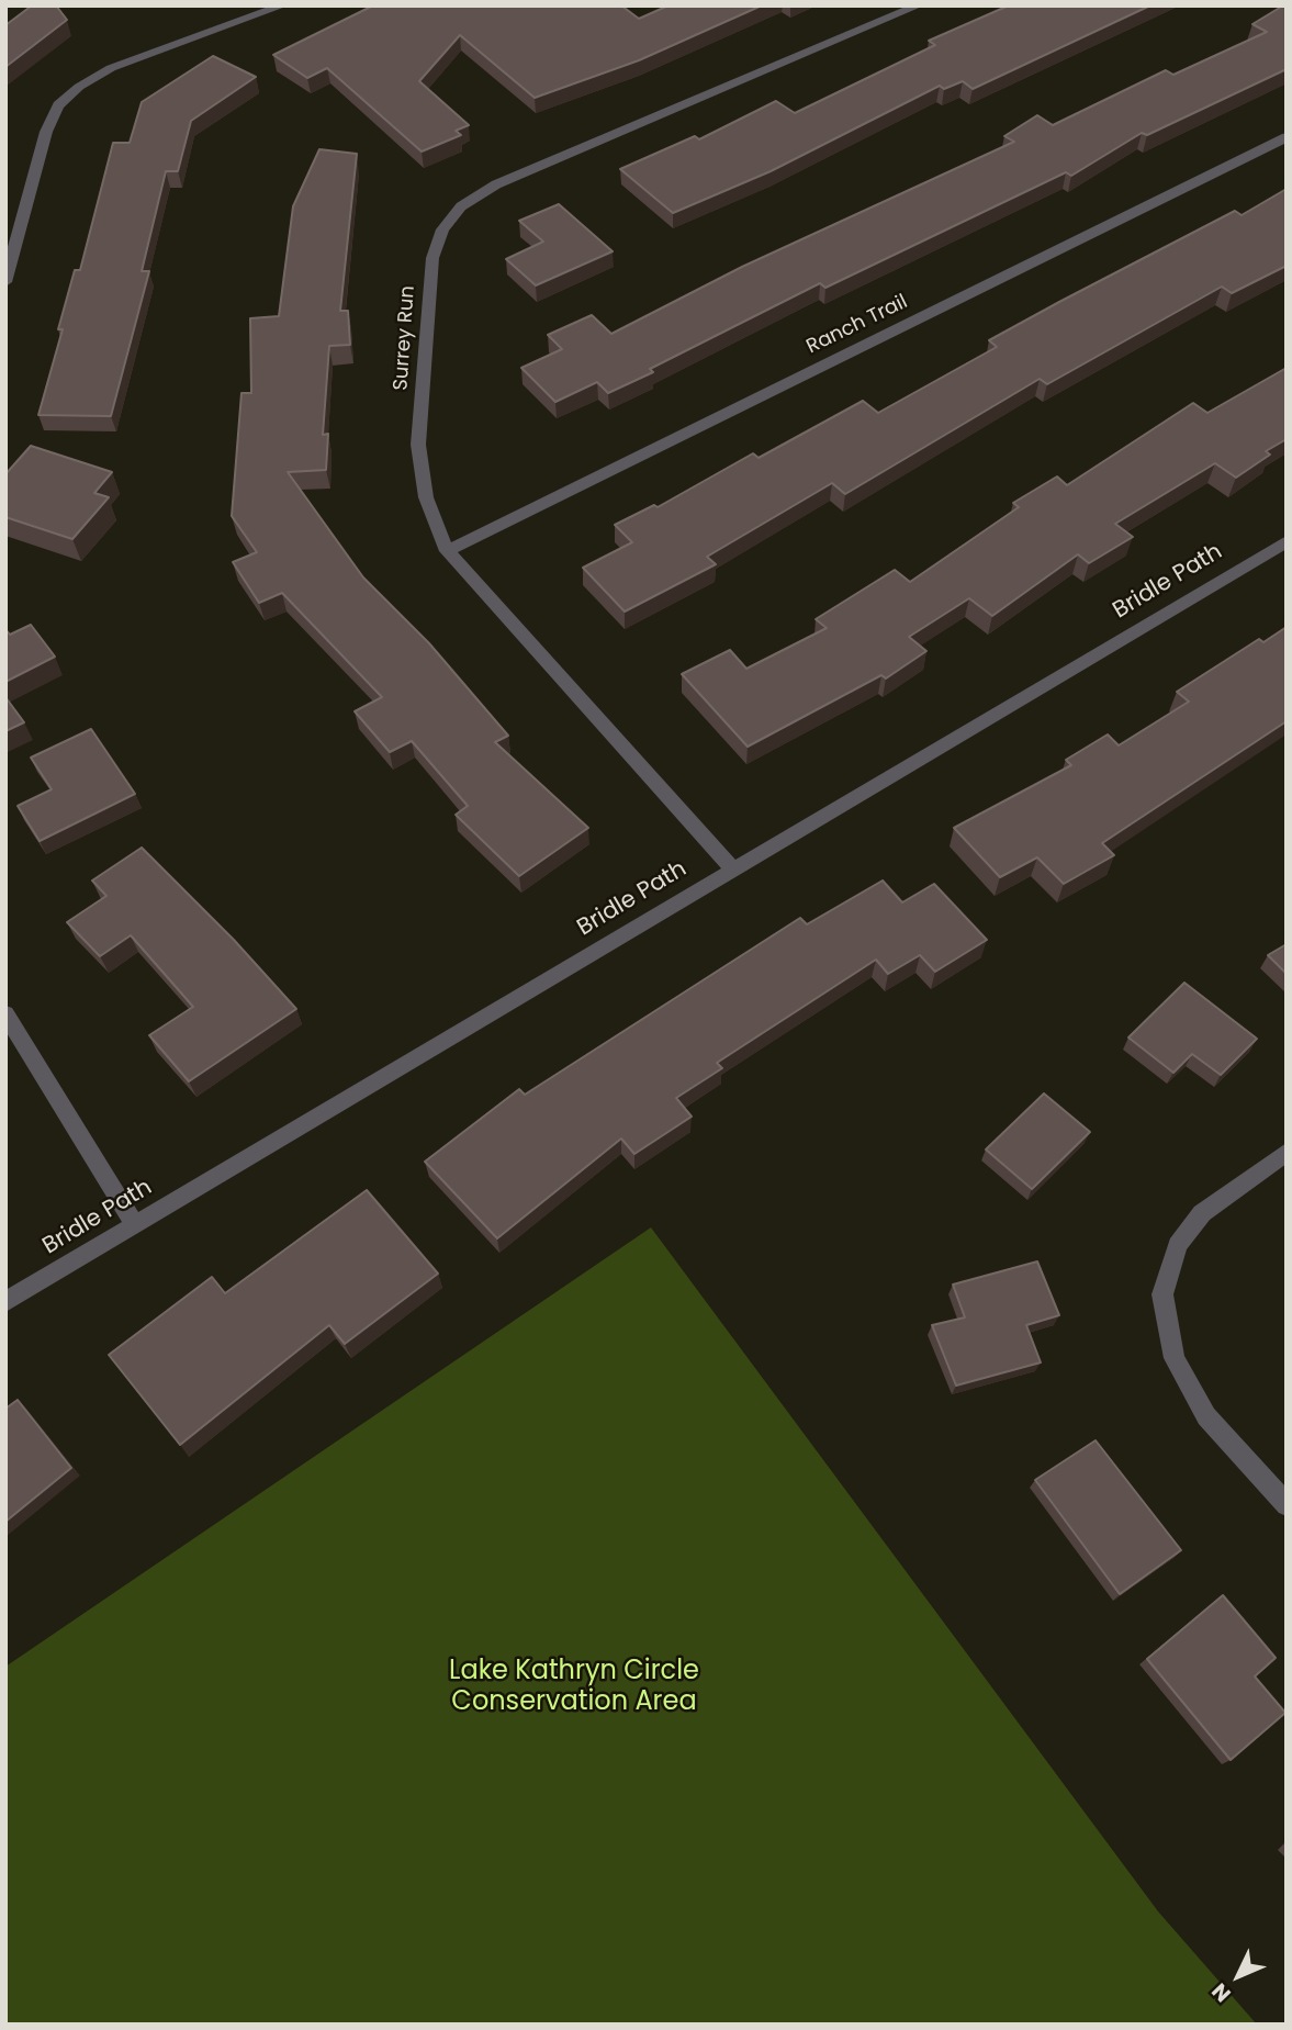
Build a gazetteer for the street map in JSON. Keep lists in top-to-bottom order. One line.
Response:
{"streets":{"street":["Ranch Trail","Surrey Run","Bridle Path"]},"crossings":[["Ranch Trail","Surrey Run"],["Surrey Run","Bridle Path"]],"parks":["Lake Kathryn Circle Conservation Area"],"north":"bottom left"}
